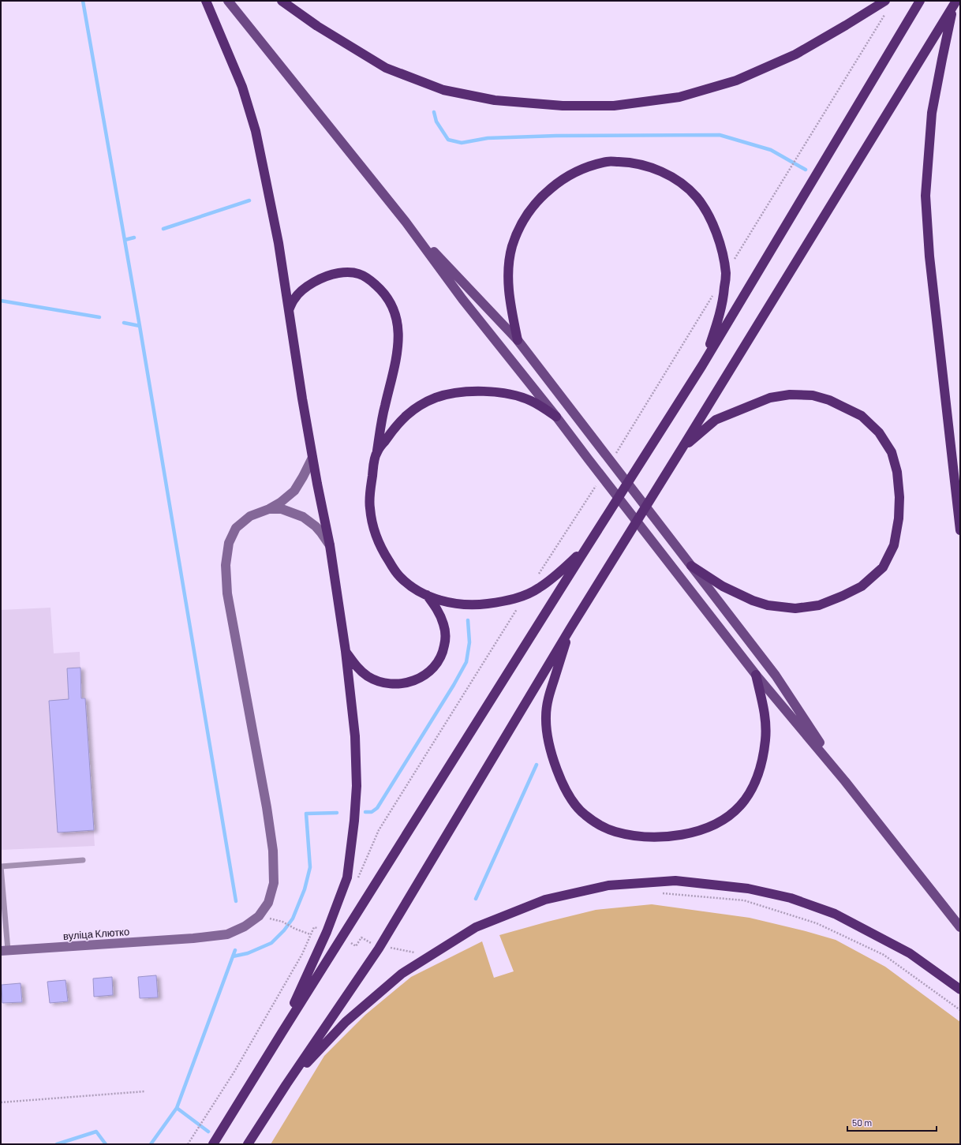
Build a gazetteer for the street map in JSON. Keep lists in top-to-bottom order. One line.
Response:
{"streets":{"street":["вуліца Клютко"]},"scale_bar":"50 m"}
